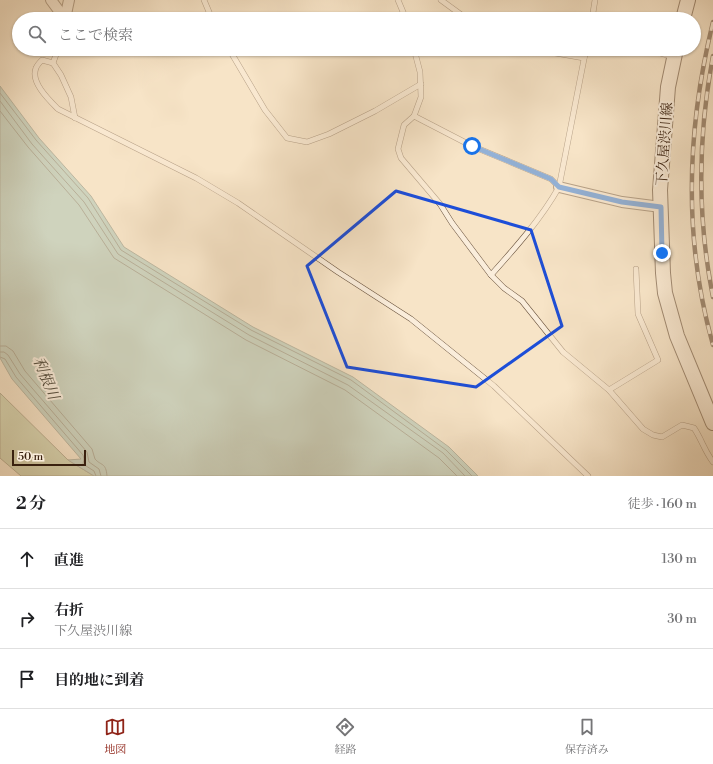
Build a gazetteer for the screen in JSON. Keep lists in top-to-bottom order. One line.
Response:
{"streets":{"main road":["下久屋渋川線"]},"water":["利根川"],"scale_bar":"50 m","page":{"search":"ここで検索","scale":"50 m","heading":["2 分","徒歩 · 160 m"],"list":[["直進","130 m"],["右折","下久屋渋川線","30 m"],"目的地に到着"],"nav":["地図","経路","保存済み"]}}
